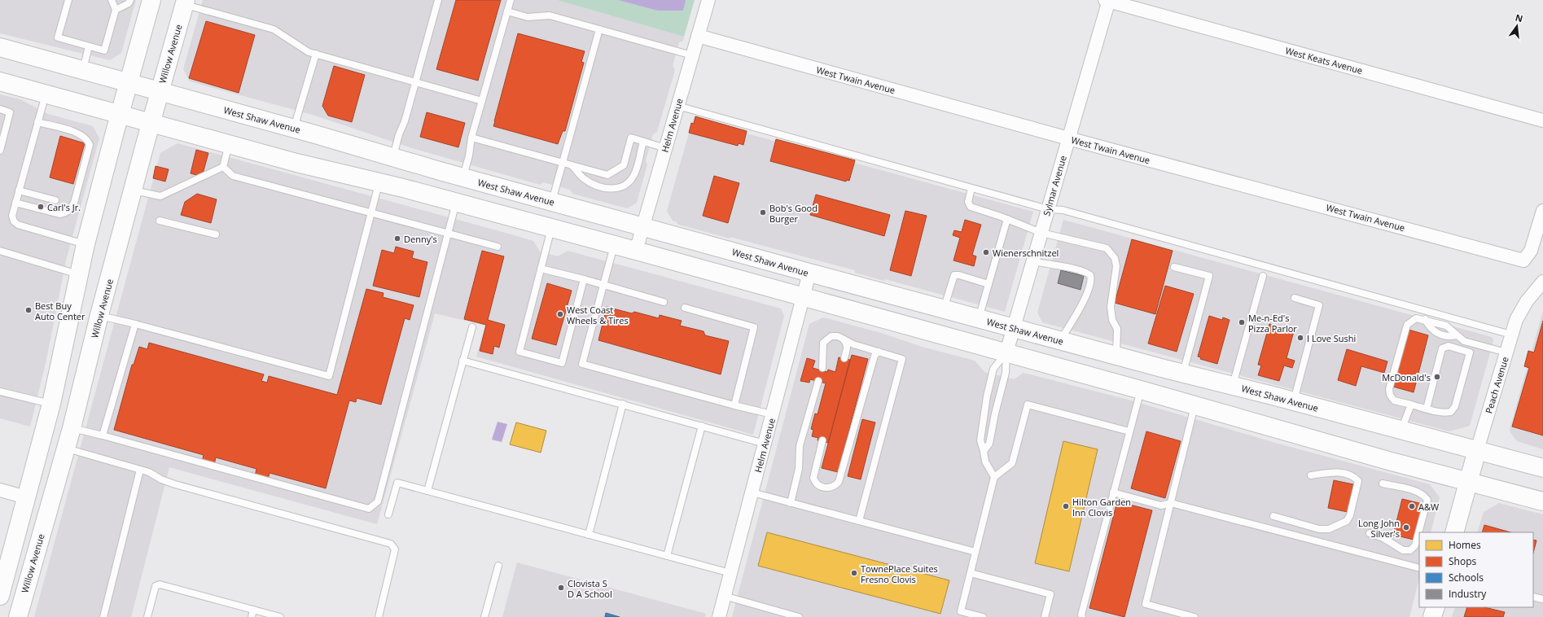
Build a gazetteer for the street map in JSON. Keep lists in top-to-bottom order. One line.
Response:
{"streets":{"main road":["Willow Avenue","West Shaw Avenue"],"street":["West Keats Avenue","West Twain Avenue","Helm Avenue","Sylmar Avenue","Peach Avenue"]},"crossings":[["Willow Avenue","West Shaw Avenue"],["West Keats Avenue","Sylmar Avenue"],["West Twain Avenue","Helm Avenue"],["West Twain Avenue","Sylmar Avenue"],["West Shaw Avenue","Helm Avenue"],["West Shaw Avenue","Sylmar Avenue"],["West Shaw Avenue","Peach Avenue"]],"places":["Carl's Jr.","Bob's Good Burger","Denny's","Wienerschnitzel","Best Buy Auto Center","West Coast Wheels & Tires","Me-n-Ed's Pizza Parlor","I Love Sushi","McDonald's","Hilton Garden Inn Clovis","A&W","Long John Silver's","TownePlace Suites Fresno Clovis","Clovista S D A School"],"legend":["Homes","Shops","Schools","Industry"],"north":"top"}
